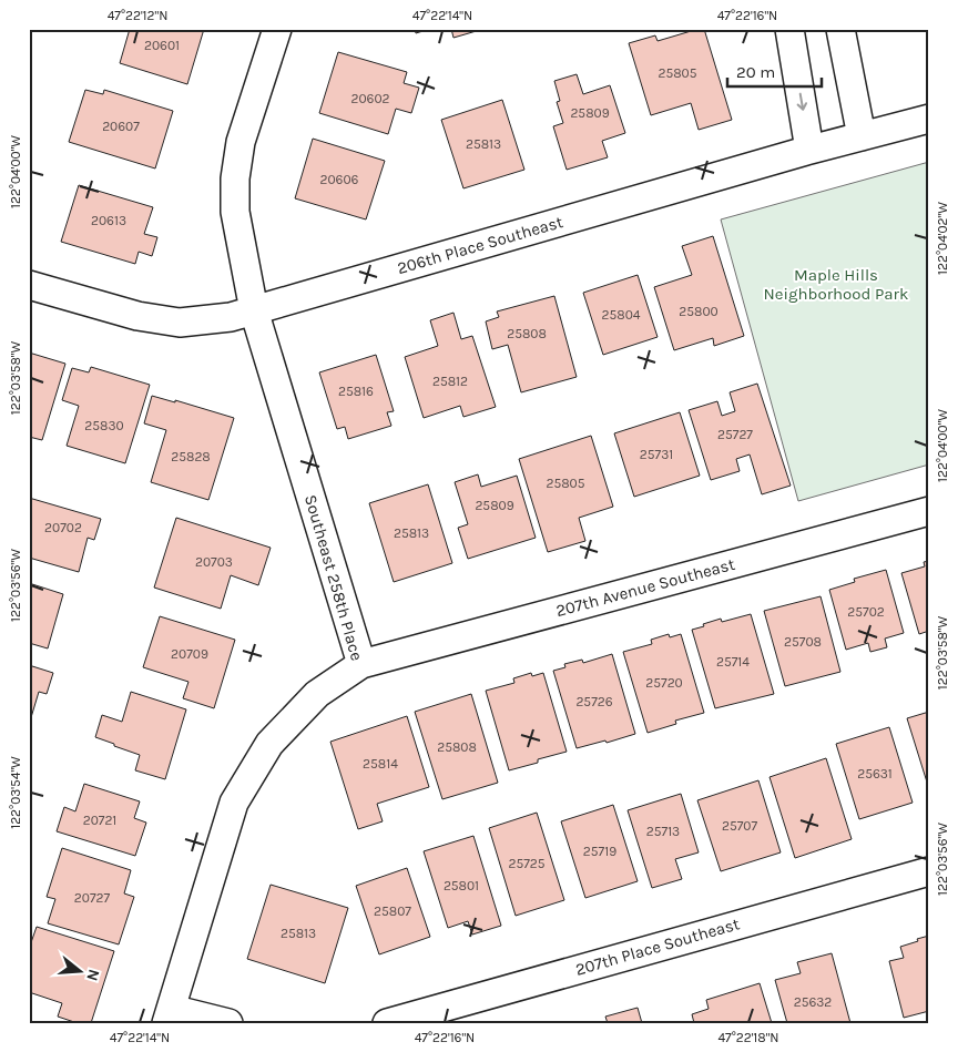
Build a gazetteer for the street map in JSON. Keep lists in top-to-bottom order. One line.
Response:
{"streets":{"street":["206th Place Southeast","Southeast 258th Place","207th Avenue Southeast","207th Place Southeast"]},"crossings":[["206th Place Southeast","Southeast 258th Place"],["Southeast 258th Place","207th Avenue Southeast"]],"parks":["Maple Hills Neighborhood Park"],"house_numbers":["20601","25805","20602","25809","20607","25813","20606","20613","25800","25804","25808","25812","25816","25830","25727","25731","25828","25805","25809","20702","25813","20703","25702","25708","20709","25714","25720","25726","25808","25814","25631","20721","25707","25713","25719","25725","25801","20727","25807","25813","25632"],"scale_bar":"20 m","north":"right","coordinates":["47°22'12\"N","47°22'14\"N","47°22'16\"N","122°04'00\"W","122°04'02\"W","122°03'58\"W","122°03'56\"W","122°03'54\"W","47°22'18\"N"]}
